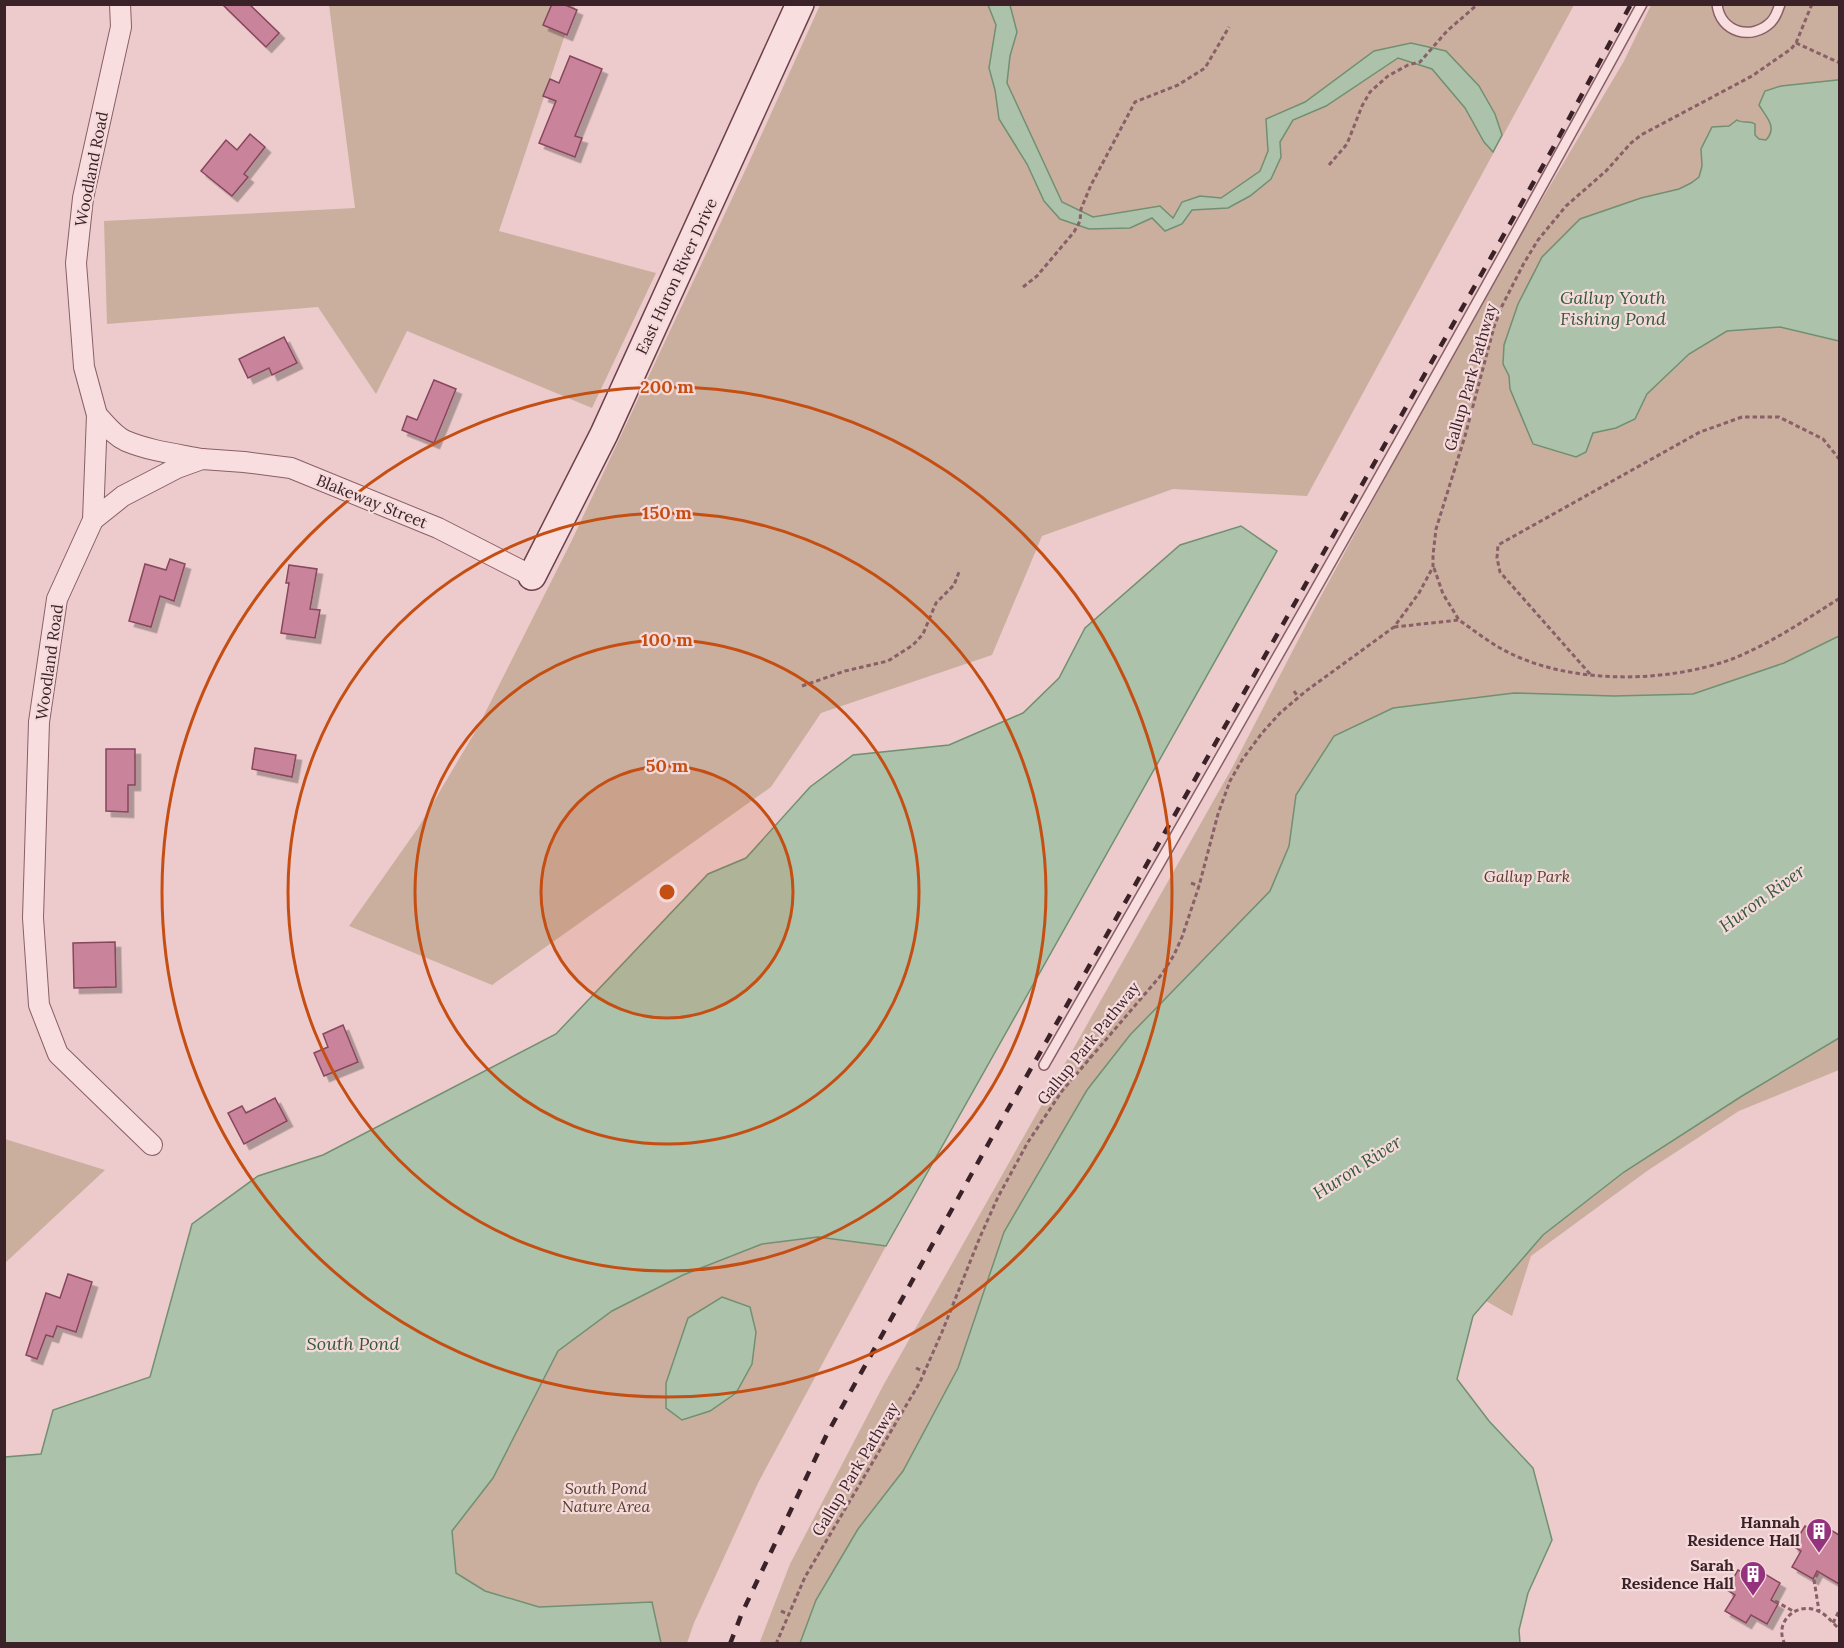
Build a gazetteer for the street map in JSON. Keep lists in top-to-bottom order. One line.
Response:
{"streets":{"main road":["East Huron River Drive"],"street":["Woodland Road","Blakeway Street"],"path":["Gallup Park Pathway"]},"crossings":[["Woodland Road","Blakeway Street"],["East Huron River Drive","Blakeway Street"]],"water":["Gallup Youth Fishing Pond","Huron River","South Pond"],"parks":["Gallup Park","South Pond Nature Area"],"places":{"building":["Hannah Residence Hall","Sarah Residence Hall"]},"rings":["200 m","150 m","100 m","50 m"]}
